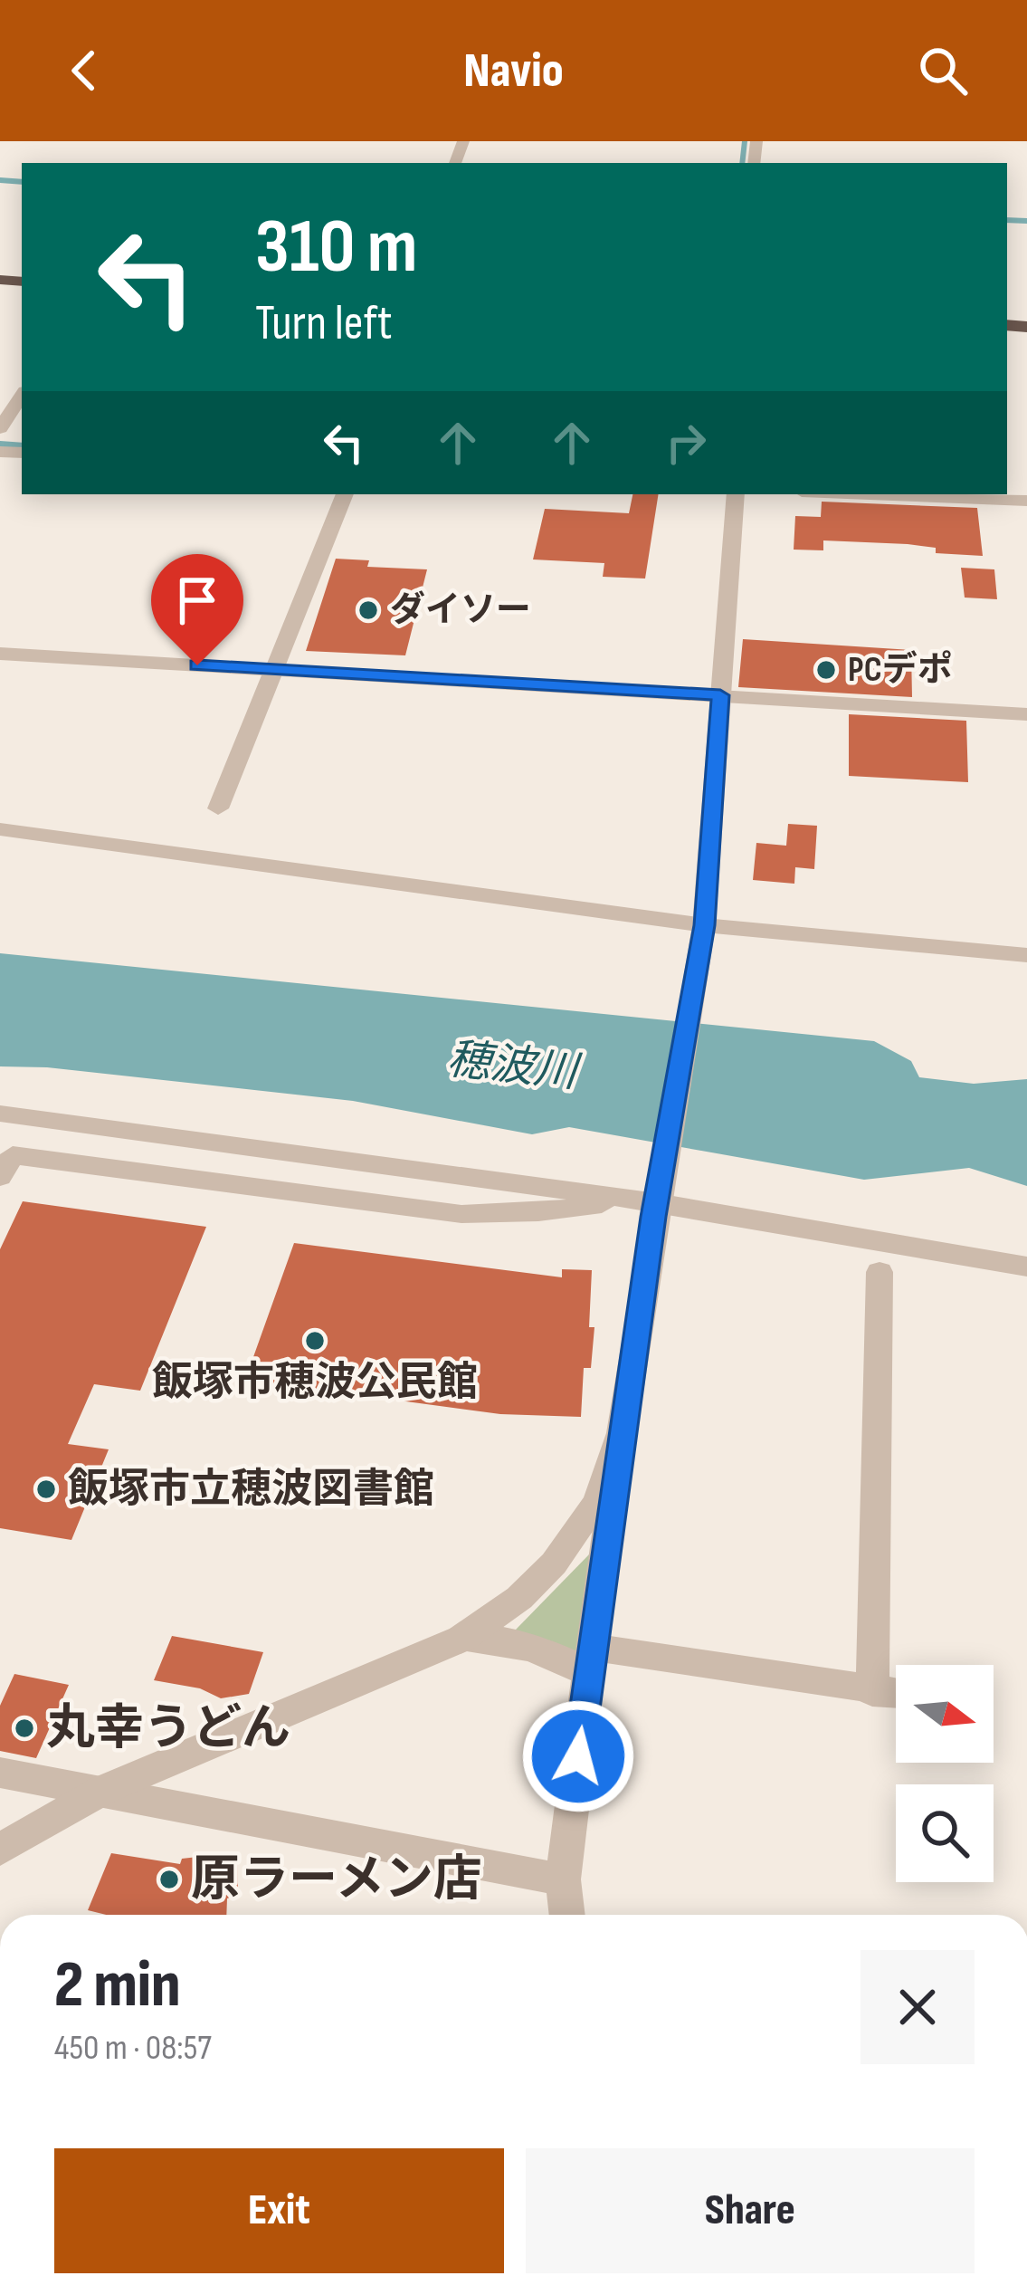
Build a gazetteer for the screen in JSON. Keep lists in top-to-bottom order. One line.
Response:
{"water":["穂波川"],"places":["ダイソー","PCデポ","飯塚市穂波公民館","飯塚市立穂波図書館","丸幸うどん","原ラーメン店"],"north":"right","page":{"header":"Navio","turn":["310 m","Turn left"],"heading":["2 min","450 m · 08:57"],"buttons":["Exit","Share"]}}
